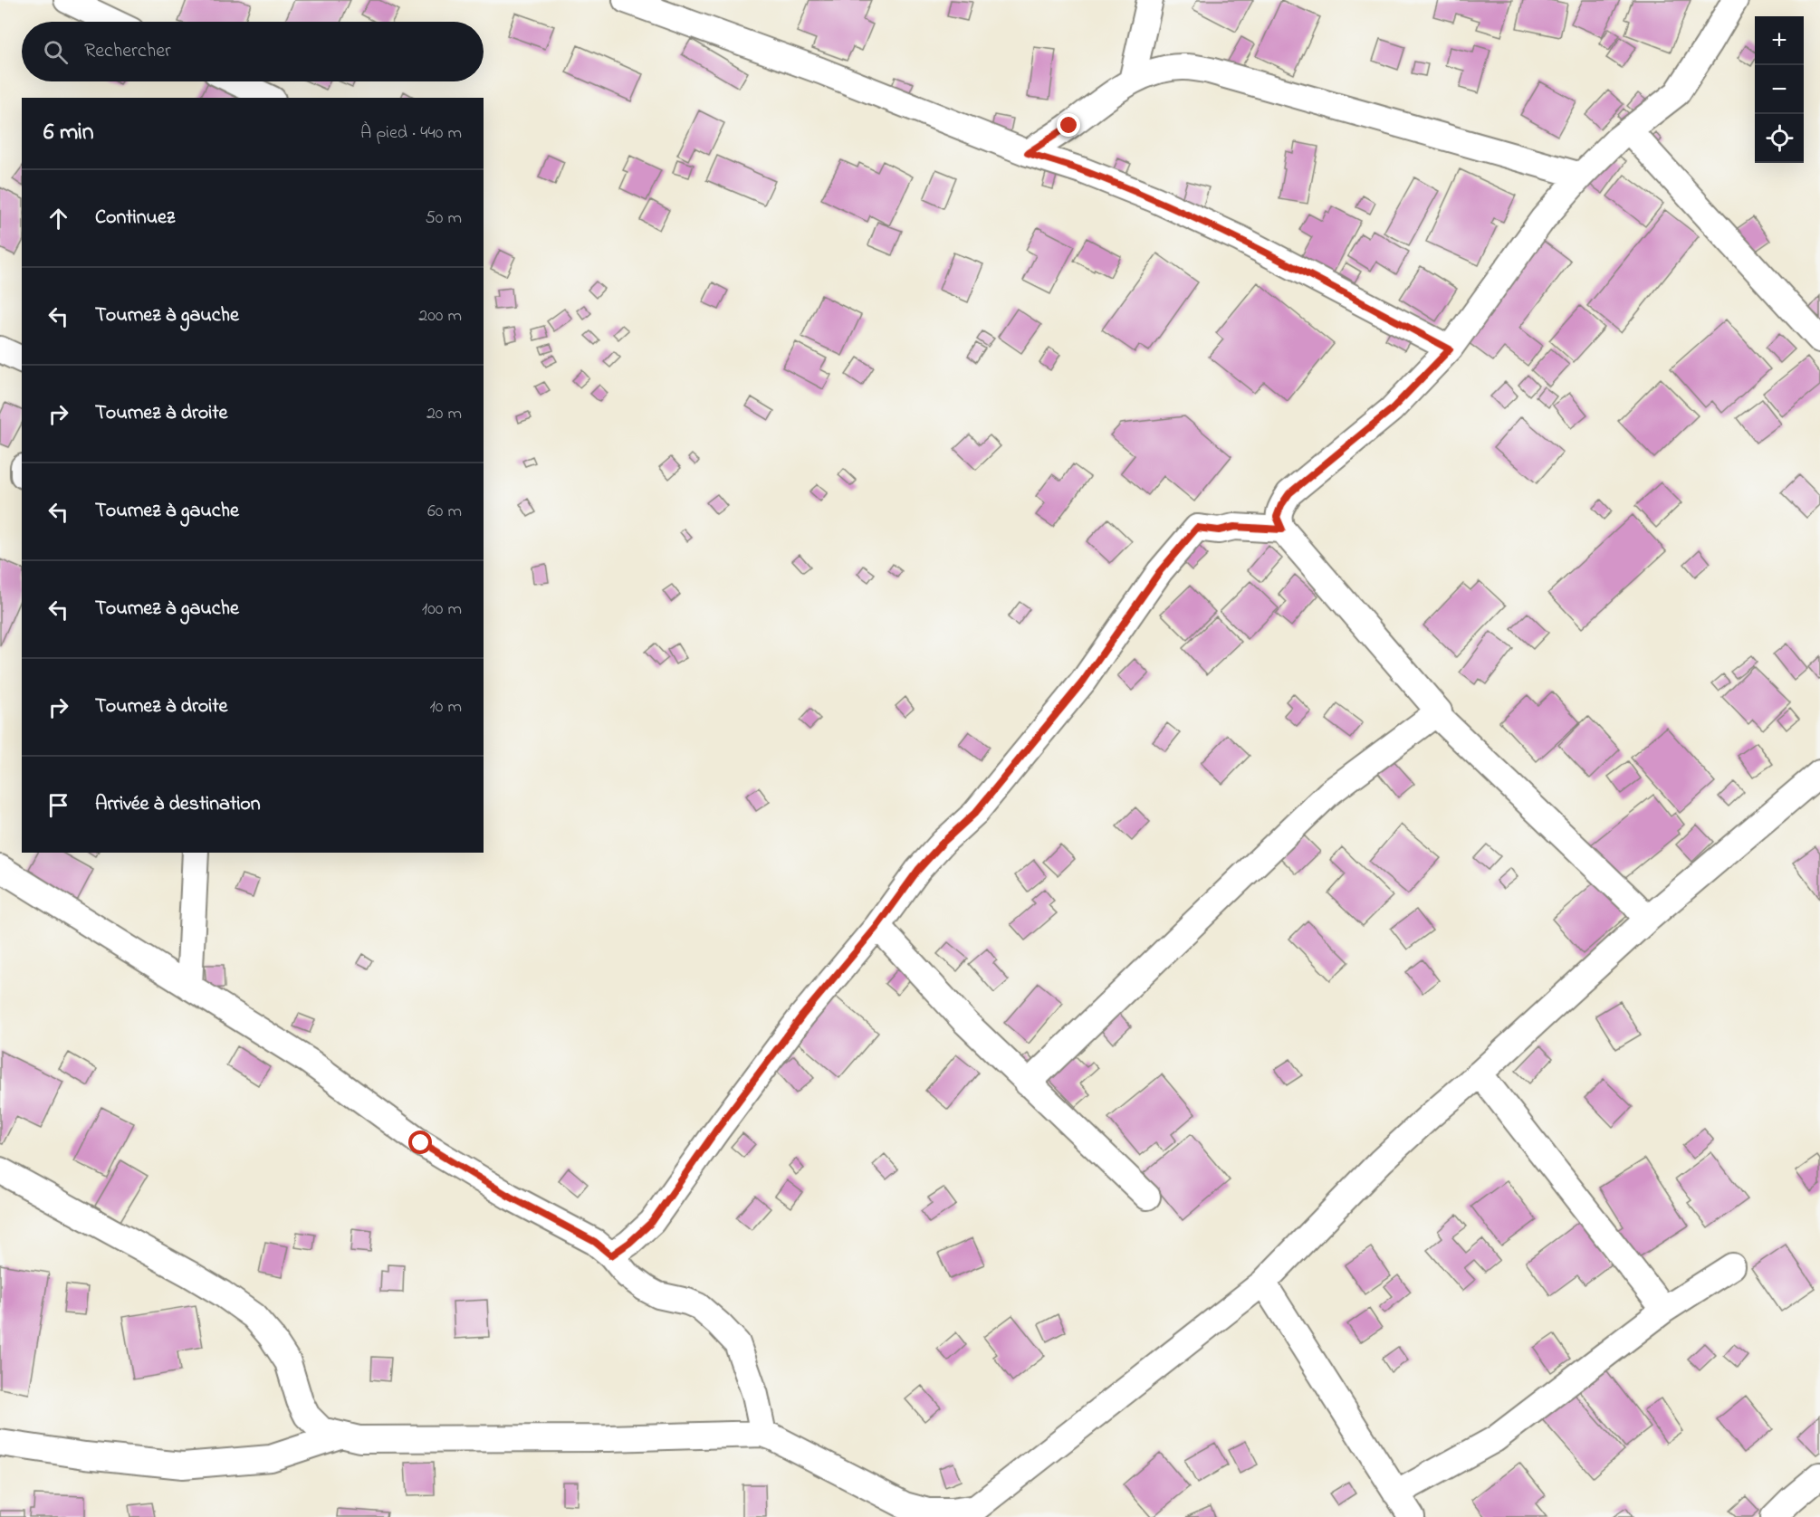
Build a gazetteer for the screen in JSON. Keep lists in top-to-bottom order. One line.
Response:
{"page":{"map_buttons":["+","−"],"search":"Rechercher","heading":["6 min","À pied · 440 m"],"list":[["Continuez","50 m"],["Tournez à gauche","200 m"],["Tournez à droite","20 m"],["Tournez à gauche","60 m"],["Tournez à gauche","100 m"],["Tournez à droite","10 m"],"Arrivée à destination"]}}
